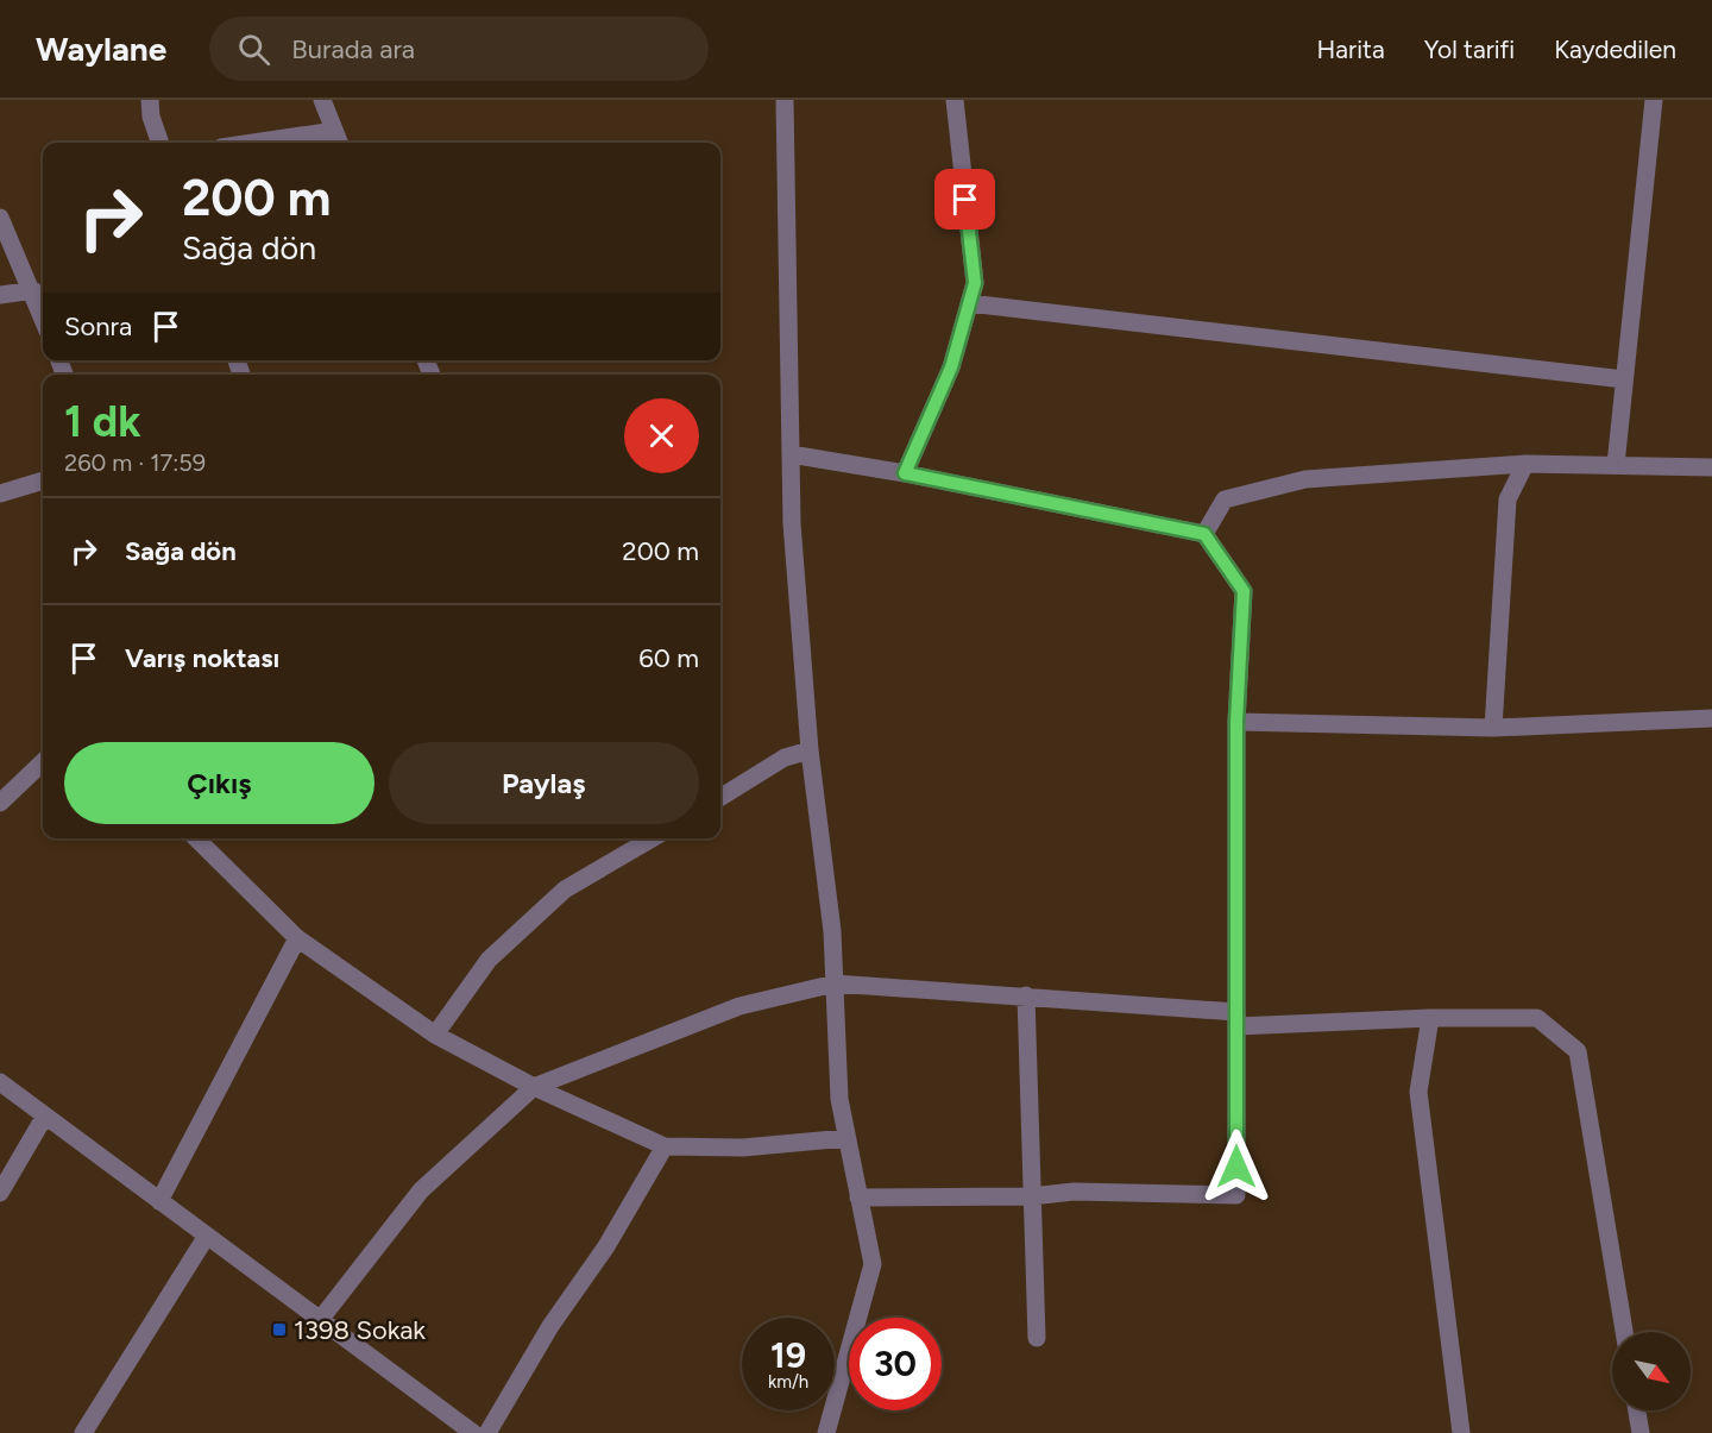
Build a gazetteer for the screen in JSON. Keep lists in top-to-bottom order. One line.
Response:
{"places":{"transit":["1398 Sokak"]},"north":"bottom right","page":{"header":"Waylane","search":"Burada ara","nav":["Harita","Yol tarifi","Kaydedilen"],"turn":["200 m","Sağa dön"],"then":"Sonra","heading":["1 dk","260 m · 17:59"],"list":[{"name":"Sağa dön","value":"200 m"},{"name":"Varış noktası","value":"60 m"}],"buttons":["Çıkış","Paylaş"],"speed":"19 km/h","limit":"30"}}
